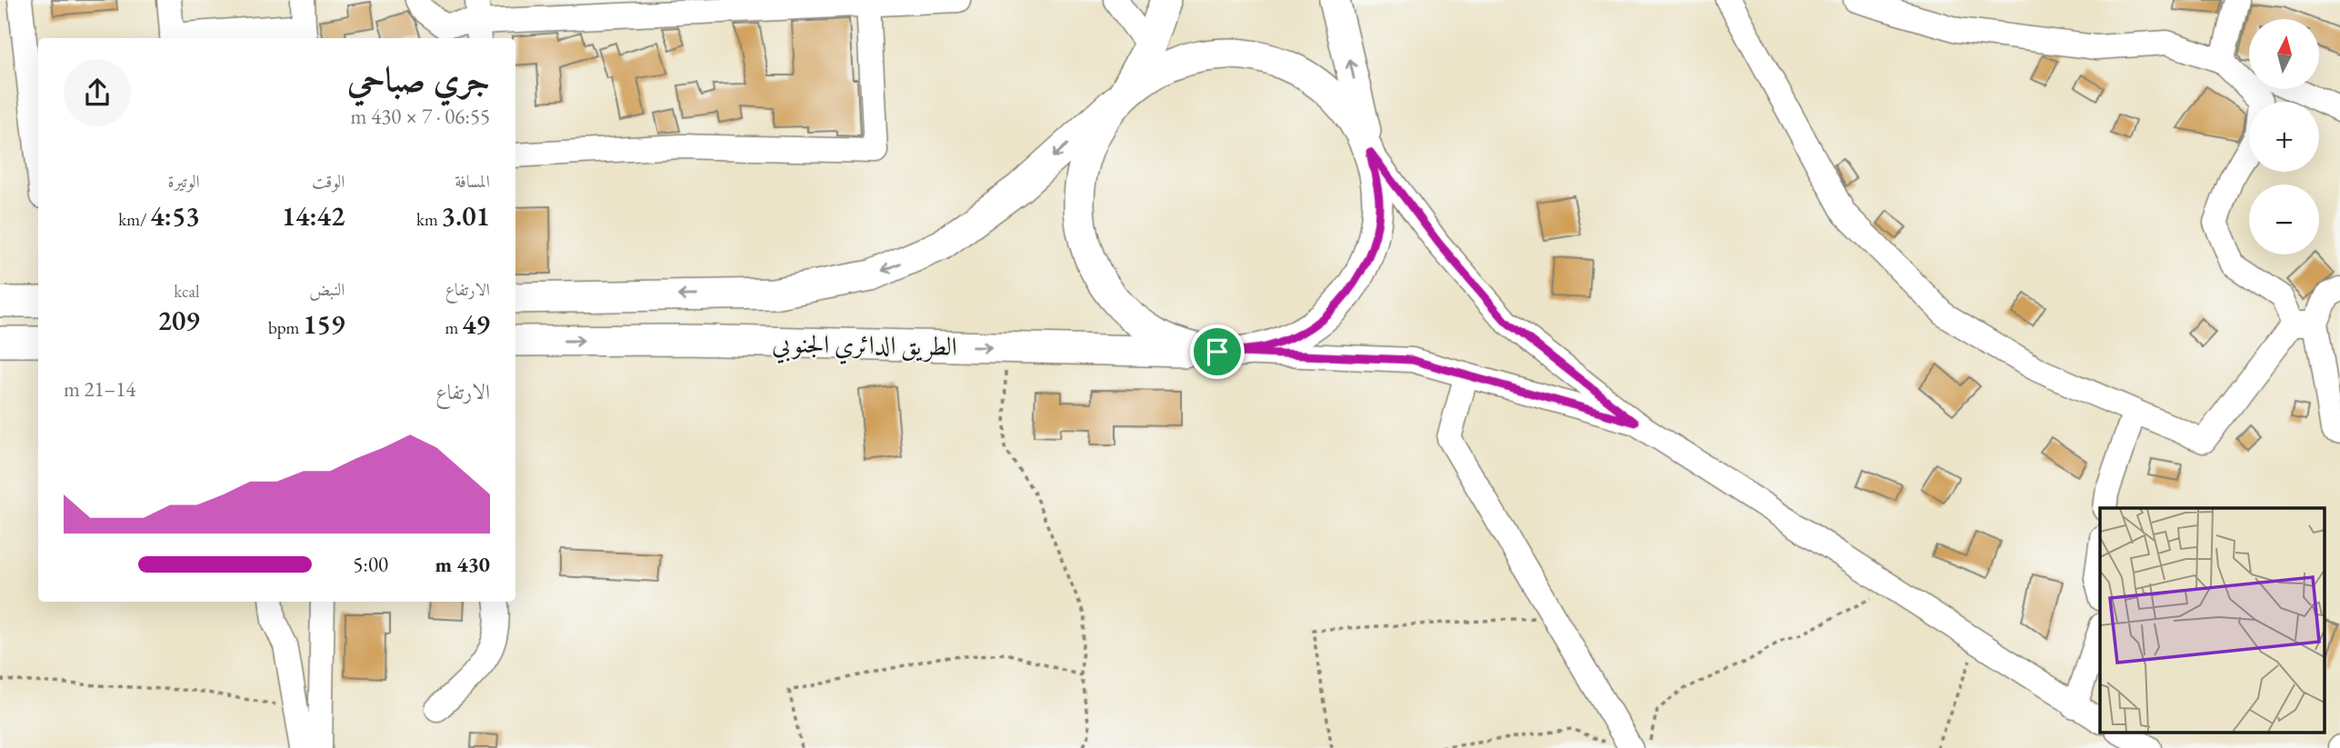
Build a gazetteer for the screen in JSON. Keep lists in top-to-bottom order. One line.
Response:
{"streets":{"main road":["الطريق الدائري الجنوبي"]},"north":"top","page":{"map_buttons":["+","−"],"heading":["جري صباحي","06:55 · 7 × 430 m"],"stats":[["المسافة","3.01 km"],["الوقت","14:42"],["الوتيرة","4:53 /km"],["الارتفاع","49 m"],["النبض","159 bpm"],["kcal","209"]],"chart":["الارتفاع","14–21 m"],"list":[{"name":"430 m","note":"5:00"}]}}
